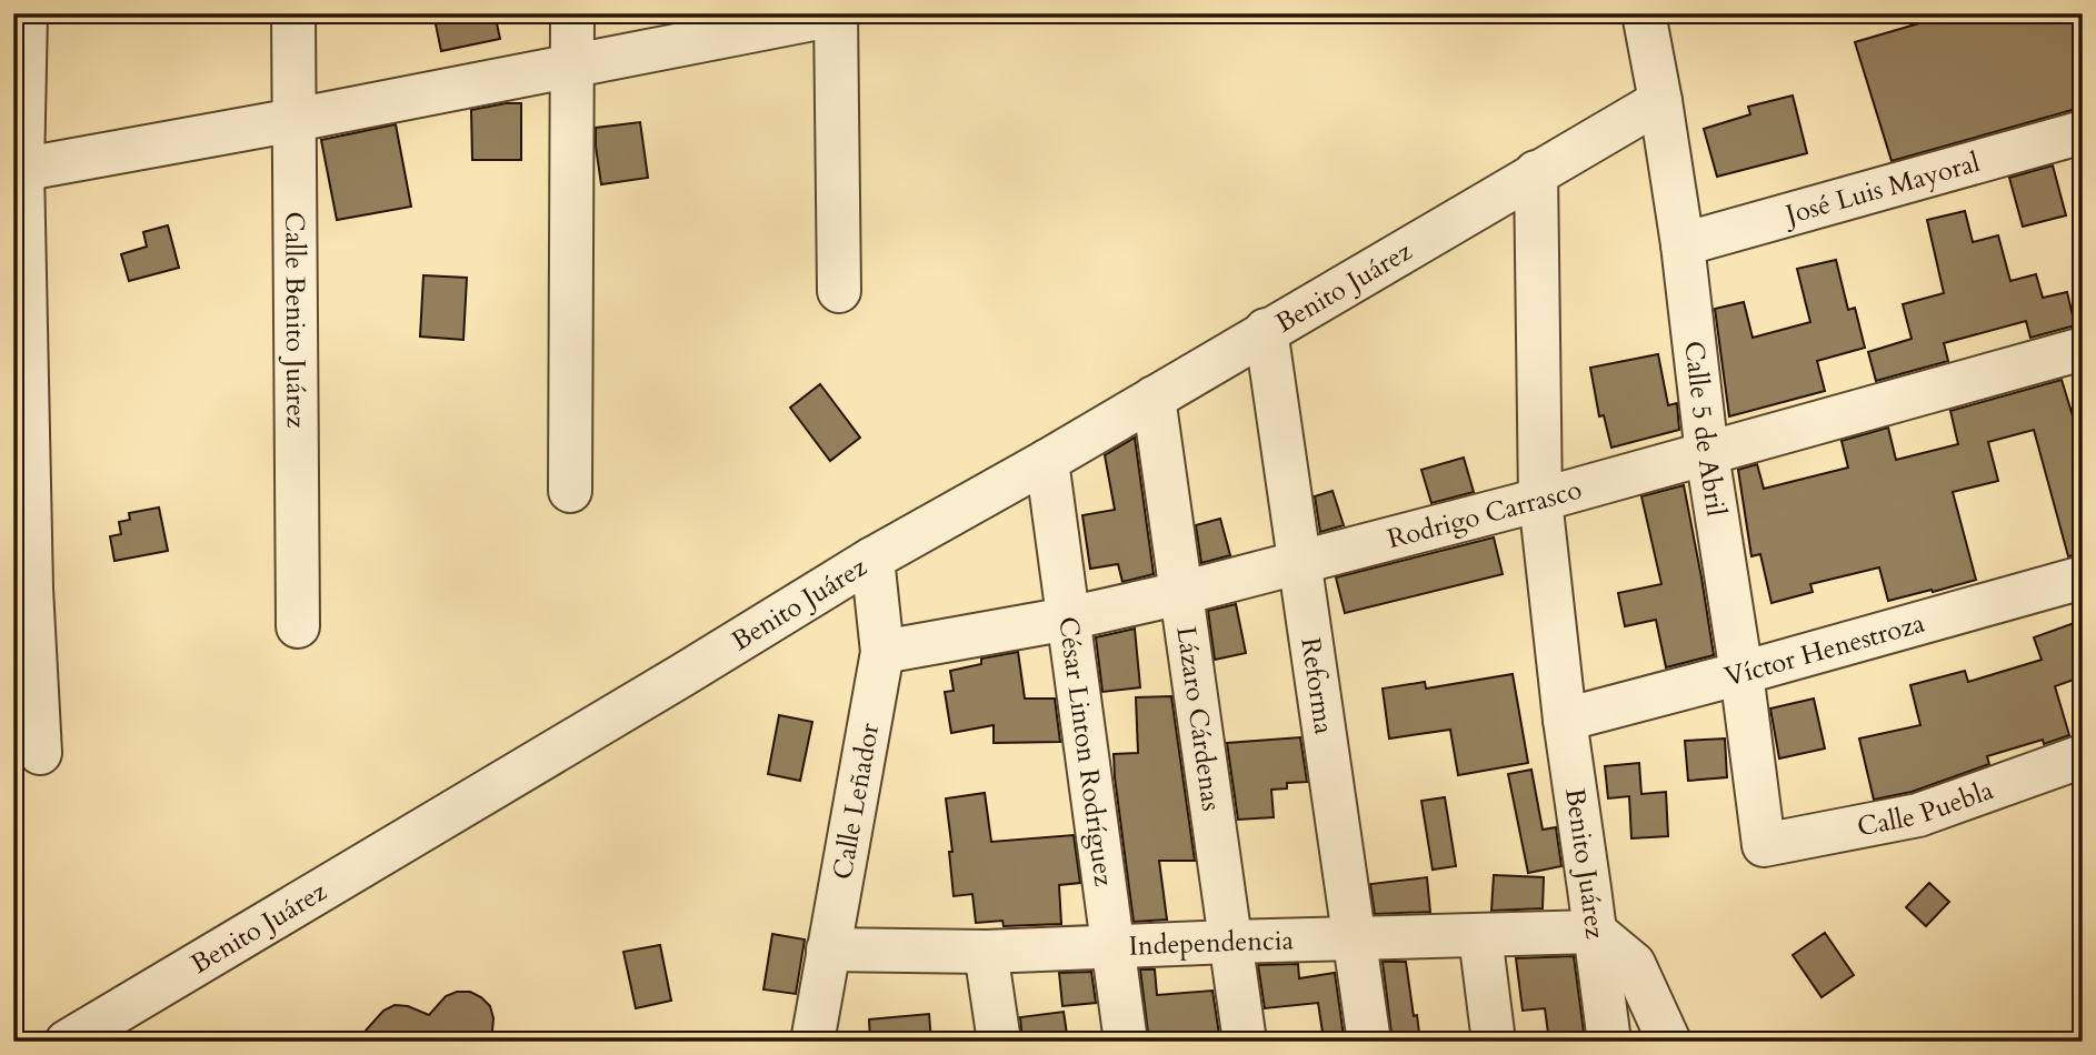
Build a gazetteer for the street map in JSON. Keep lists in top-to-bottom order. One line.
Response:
{"streets":{"street":["José Luis Mayoral","Benito Juárez","Calle Benito Juárez","Calle 5 de Abril","Rodrigo Carrasco","Víctor Henestroza","Reforma","Lázaro Cárdenas","César Linton Rodríguez","Calle Leñador","Calle Puebla","Independencia"]},"crossings":[["José Luis Mayoral","Calle 5 de Abril"],["Benito Juárez","Calle 5 de Abril"],["Benito Juárez","Rodrigo Carrasco"],["Benito Juárez","Víctor Henestroza"],["Benito Juárez","Reforma"],["Benito Juárez","Lázaro Cárdenas"],["Benito Juárez","César Linton Rodríguez"],["Benito Juárez","Calle Leñador"],["Benito Juárez","Independencia"],["Calle 5 de Abril","Rodrigo Carrasco"],["Calle 5 de Abril","Víctor Henestroza"],["Calle 5 de Abril","Calle Puebla"],["Rodrigo Carrasco","Reforma"],["Rodrigo Carrasco","Lázaro Cárdenas"],["Rodrigo Carrasco","César Linton Rodríguez"],["Rodrigo Carrasco","Calle Leñador"],["Reforma","Independencia"],["Lázaro Cárdenas","Independencia"],["César Linton Rodríguez","Independencia"],["Calle Leñador","Independencia"]]}
